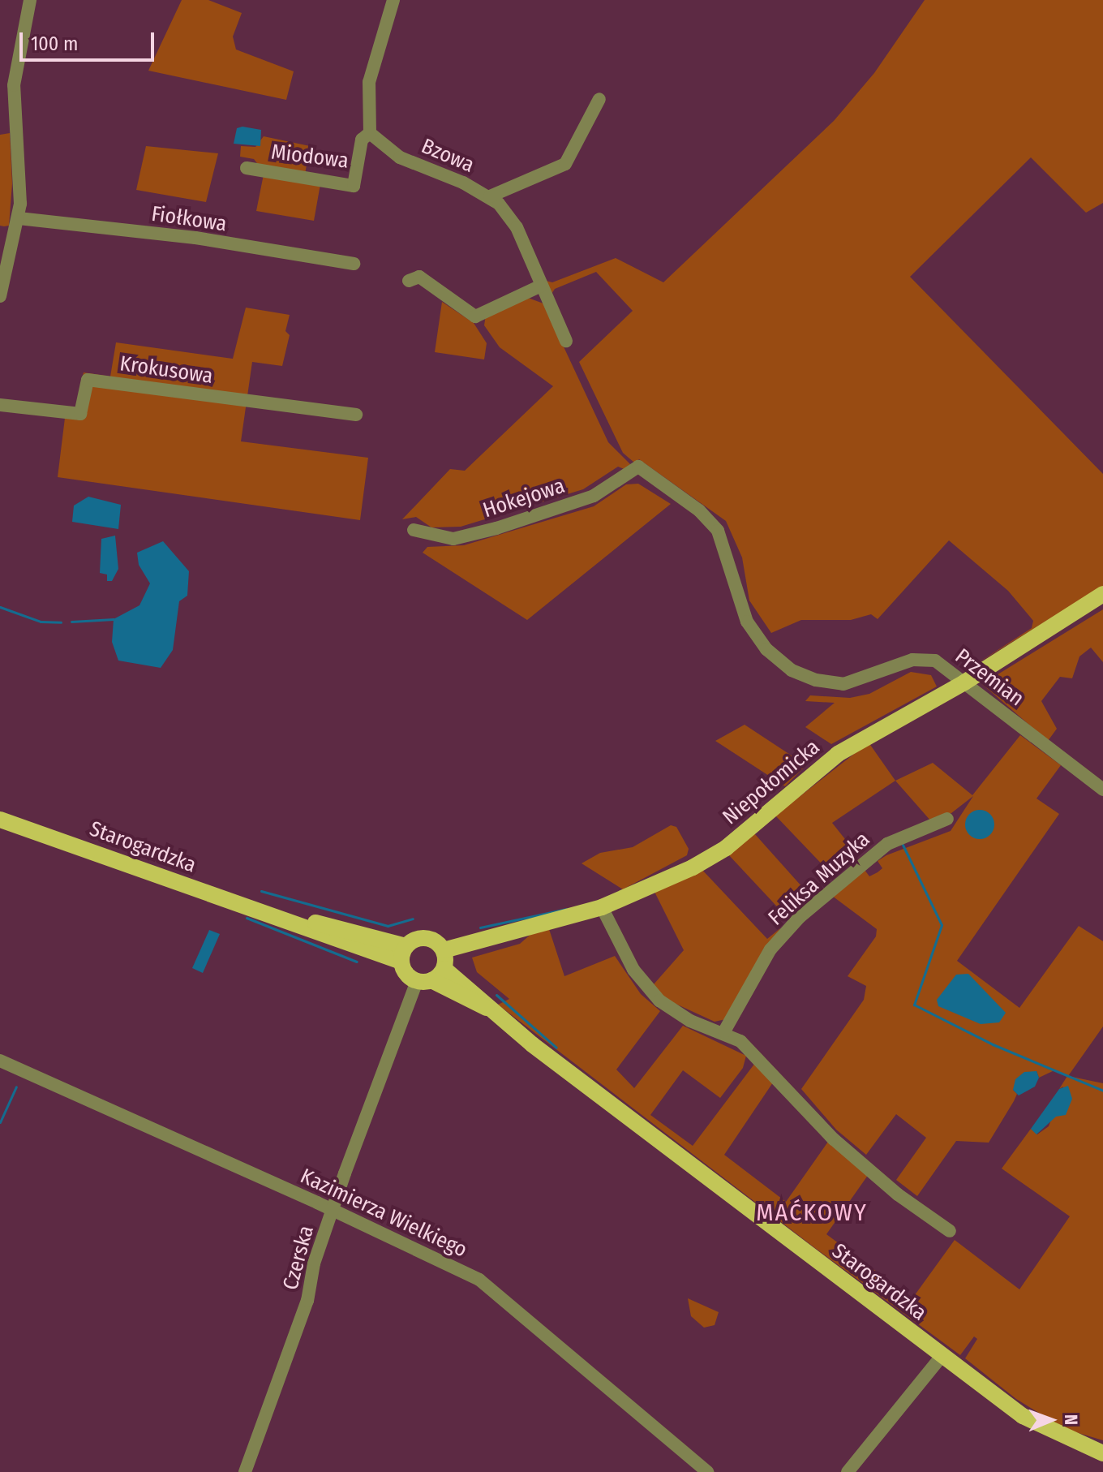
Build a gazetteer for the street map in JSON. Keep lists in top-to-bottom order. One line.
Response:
{"streets":{"main road":["Niepołomicka","Starogardzka"],"street":["Bzowa","Miodowa","Fiołkowa","Krokusowa","Hokejowa","Przemian","Feliksa Muzyka","Kazimierza Wielkiego","Czerska"]},"crossings":[["Bzowa","Miodowa"],["Hokejowa","Przemian"],["Przemian","Niepołomicka"],["Niepołomicka","Starogardzka"],["Niepołomicka","Czerska"],["Starogardzka","Czerska"],["Kazimierza Wielkiego","Czerska"]],"districts":["MAĆKOWY"],"scale_bar":"100 m","north":"right"}
